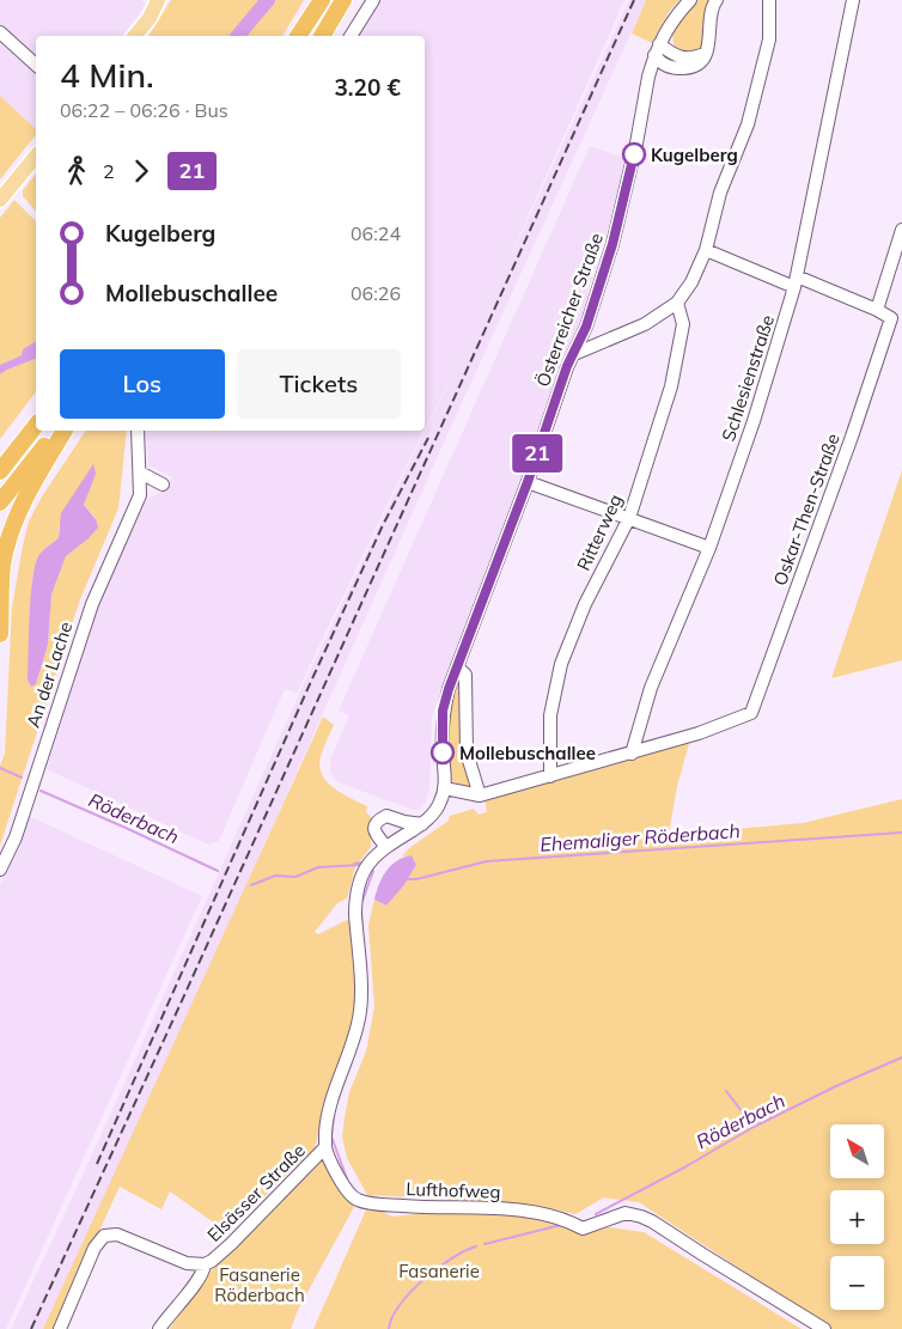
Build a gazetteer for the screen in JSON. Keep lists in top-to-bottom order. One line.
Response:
{"streets":{"street":["Österreicher Straße","Schlesienstraße","Oskar-Then-Straße","Ritterweg","An der Lache","Lufthofweg","Elsässer Straße"]},"crossings":[["Schlesienstraße","Oskar-Then-Straße"],["Lufthofweg","Elsässer Straße"]],"water":["Röderbach","Ehemaliger Röderbach"],"parks":["Fasanerie","Fasanerie Röderbach"],"places":["Kugelberg","Mollebuschallee"],"lines":["bus line 21"],"north":"top left","page":{"on_map":"21","heading":["4 Min.","06:22 – 06:26 · Bus","3.20 €"],"legs":["2","21"],"list":[{"name":"Kugelberg","value":"06:24"},{"name":"Mollebuschallee","value":"06:26"}],"buttons":["Los","Tickets"],"map_buttons":["+","−"]}}
